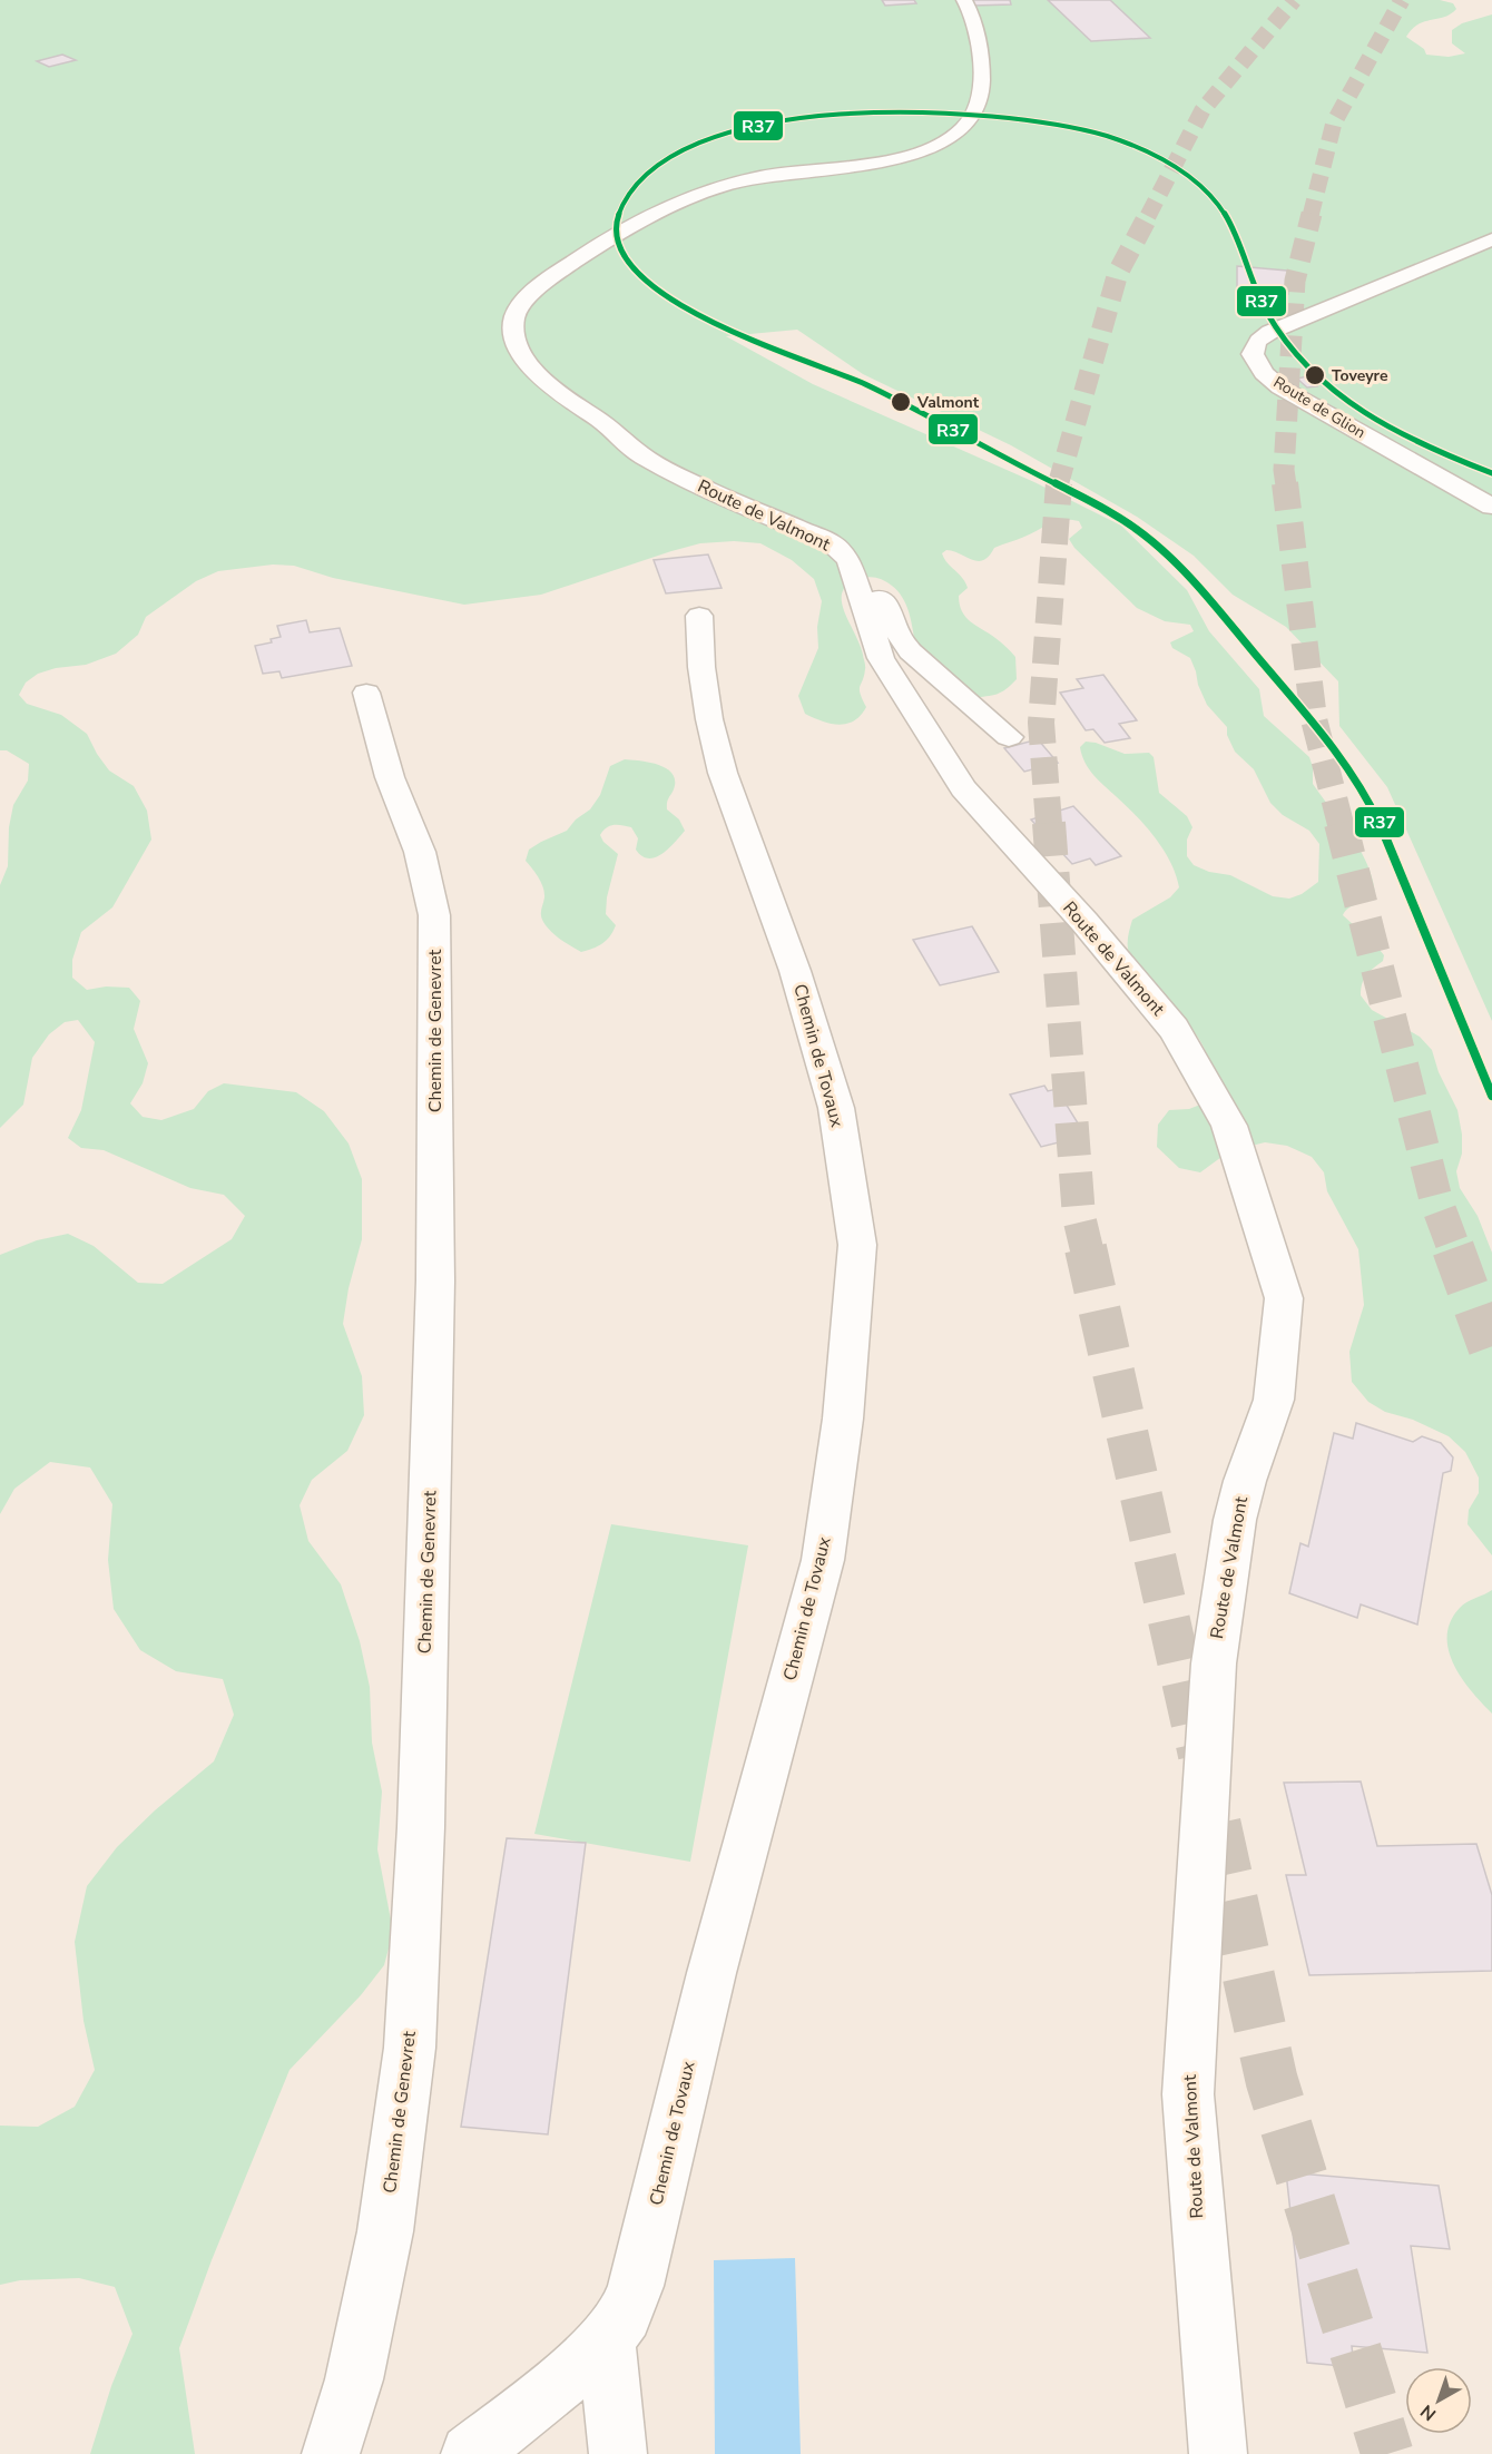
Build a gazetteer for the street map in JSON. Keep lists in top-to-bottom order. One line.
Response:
{"streets":{"street":["Route de Glion","Route de Valmont","Chemin de Genevret","Chemin de Tovaux"]},"places":["Toveyre","Valmont"],"lines":["transit line R37"],"north":"bottom left"}
